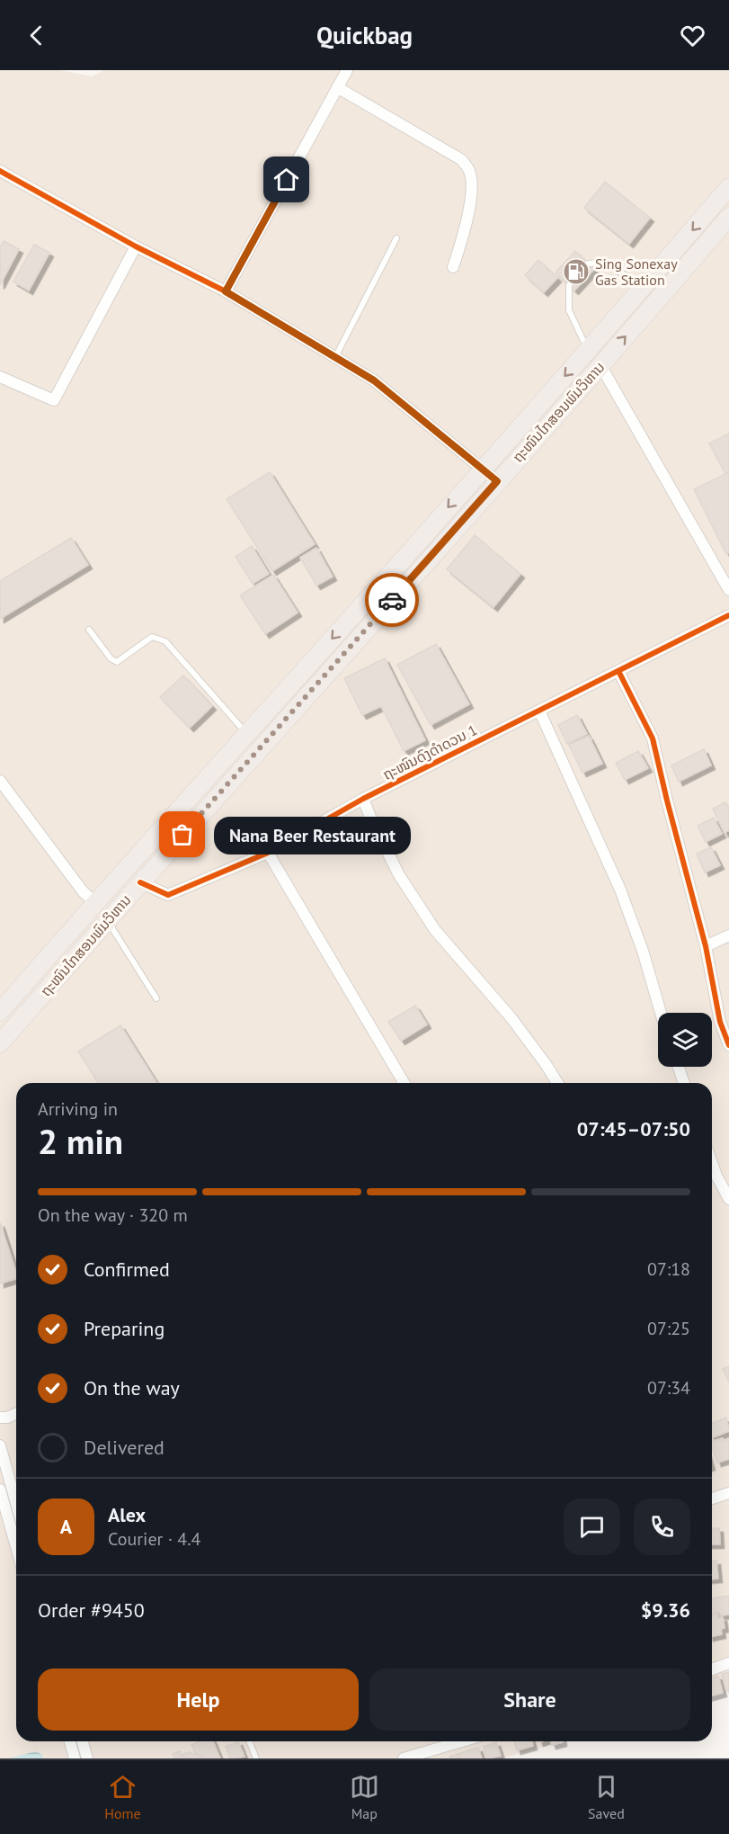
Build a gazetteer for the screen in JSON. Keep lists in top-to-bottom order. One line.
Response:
{"streets":{"highway":["ຖະໜົນໄກສອນພົມວິຫານ"],"street":["ຖະໜົນດົງດຳດວນ 1"]},"crossings":[["ຖະໜົນໄກສອນພົມວິຫານ","ຖະໜົນດົງດຳດວນ 1"]],"places":{"fuel station":["Sing Sonexay Gas Station"],"other":["Nana Beer Restaurant"]},"page":{"header":"Quickbag","bubble":"Nana Beer Restaurant","heading":["2 min","Arriving in","07:45–07:50"],"panel":["Alex","Courier · 4.4","Order #9450","$9.36"],"bar":"On the way · 320 m","list":[["Confirmed","07:18"],["Preparing","07:25"],["On the way","07:34"],"Delivered"],"round":"A","buttons":["Help","Share"],"tabs":["Home","Map","Saved"]}}
